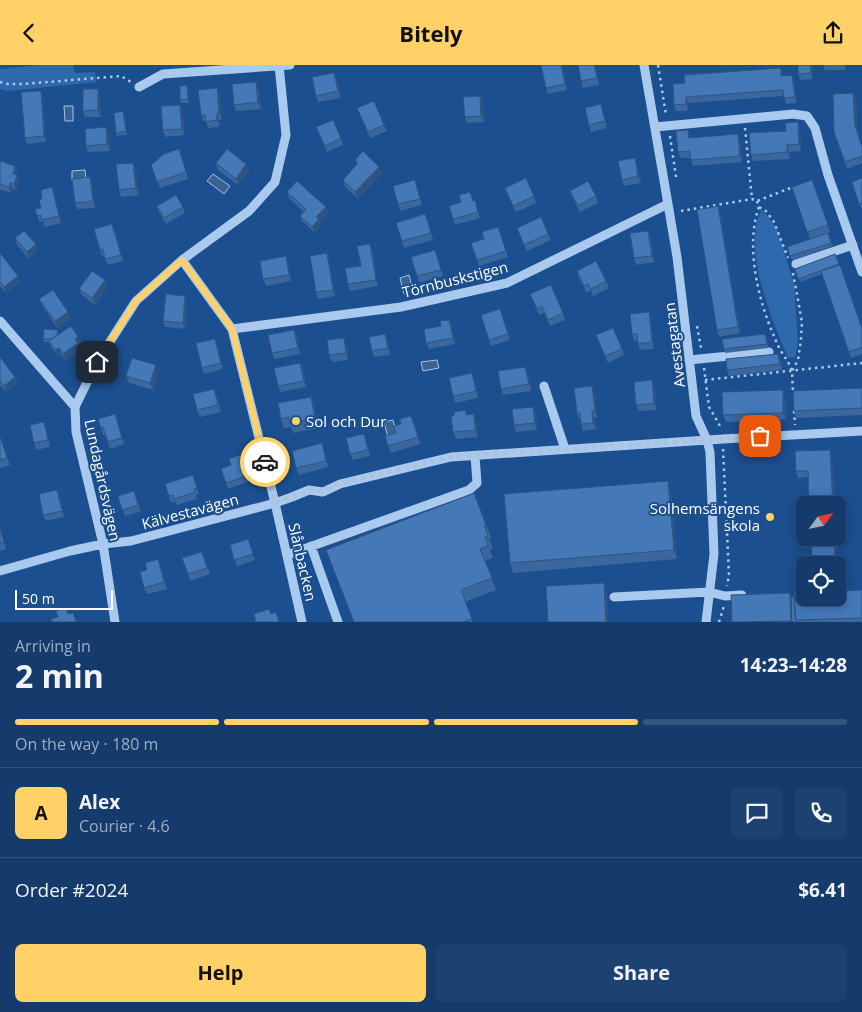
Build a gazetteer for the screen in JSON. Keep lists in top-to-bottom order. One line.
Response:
{"streets":{"street":["Törnbuskstigen","Avestagatan","Lundagårdsvägen","Kälvestavägen","Slånbacken"]},"crossings":[["Törnbuskstigen","Avestagatan"],["Törnbuskstigen","Slånbacken"],["Avestagatan","Kälvestavägen"],["Lundagårdsvägen","Kälvestavägen"],["Lundagårdsvägen","Slånbacken"],["Kälvestavägen","Slånbacken"]],"places":["Sol och Dur","Solhemsängens skola"],"scale_bar":"50 m","north":"top right","page":{"header":"Bitely","scale":"50 m","heading":["2 min","Arriving in","14:23–14:28"],"panel":["Alex","Courier · 4.6","Order #2024","$6.41"],"bar":"On the way · 180 m","round":"A","buttons":["Help","Share"]}}
